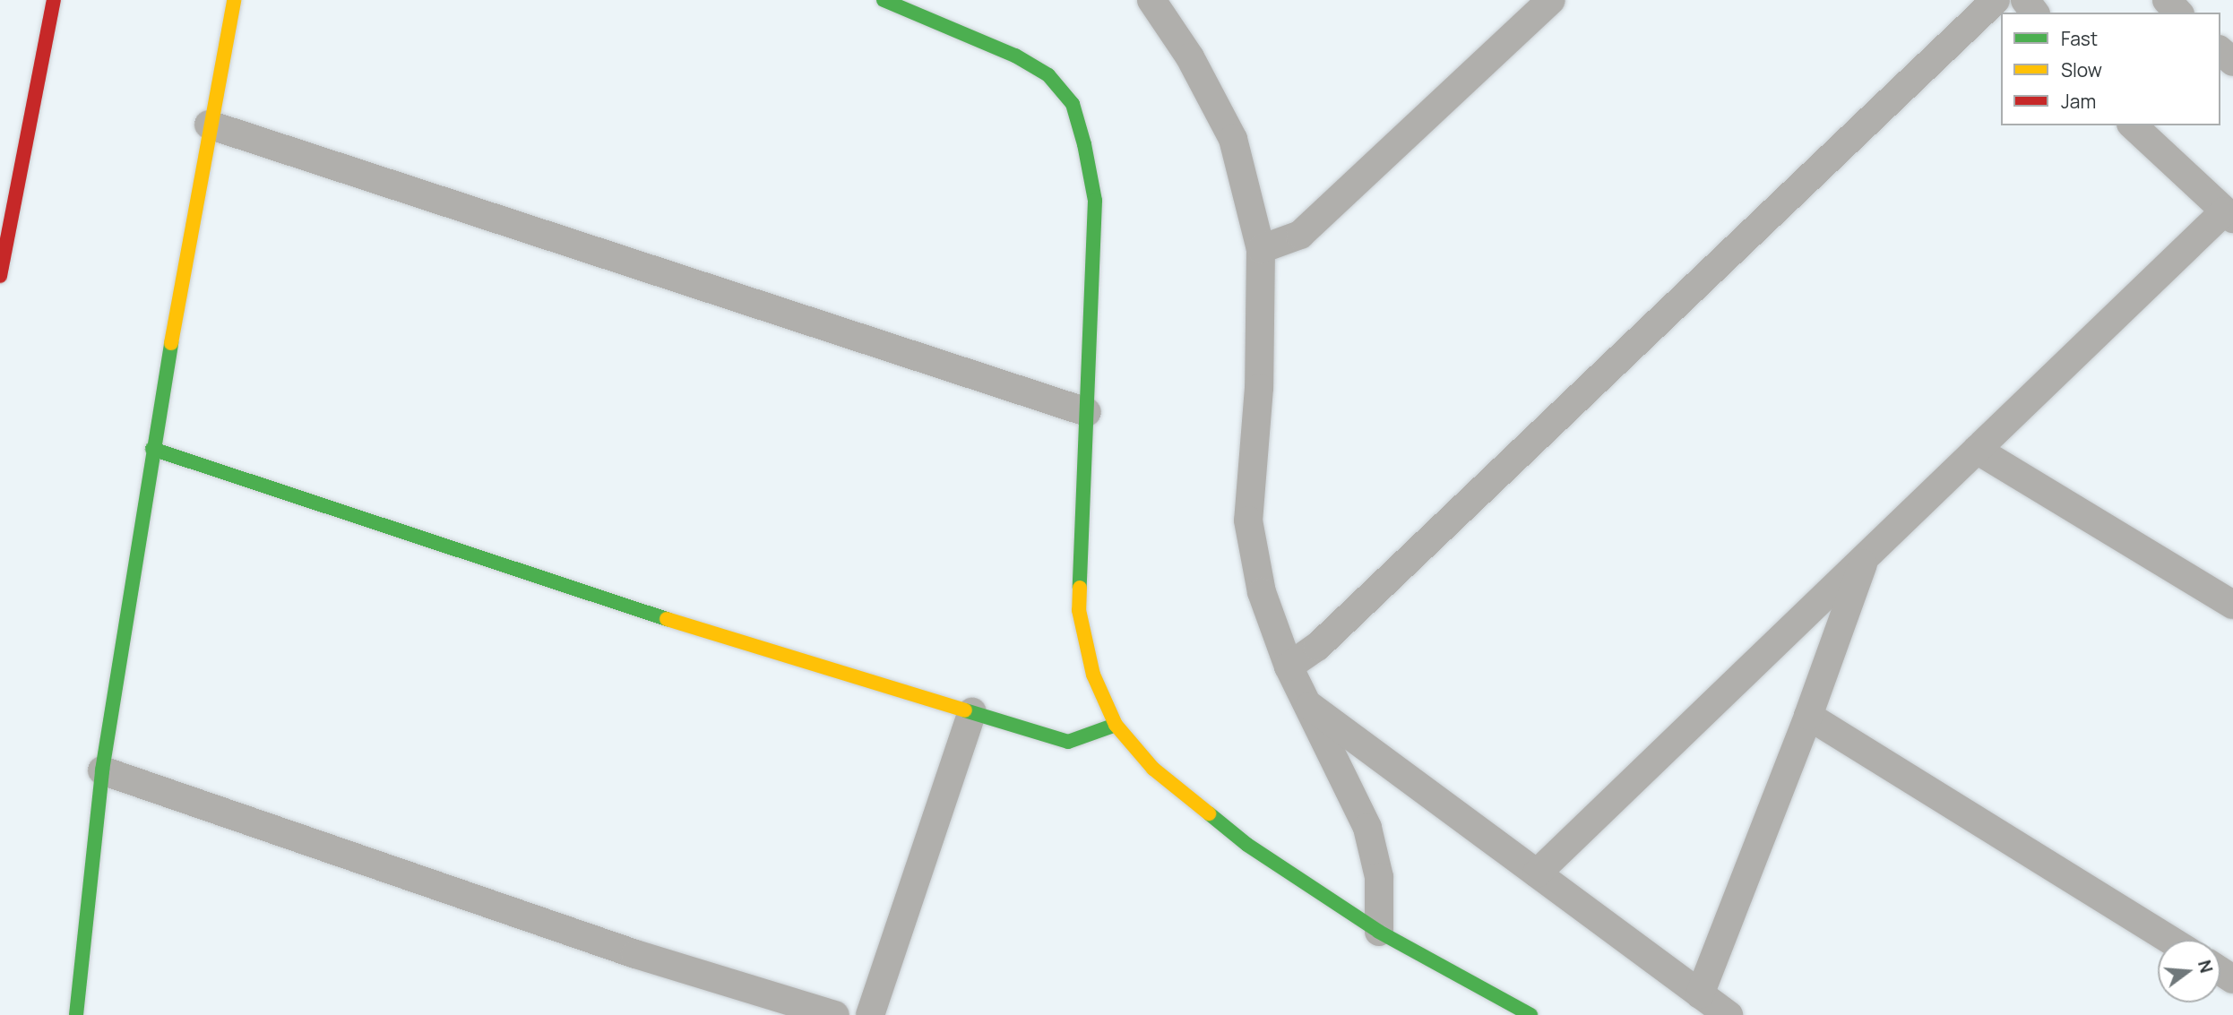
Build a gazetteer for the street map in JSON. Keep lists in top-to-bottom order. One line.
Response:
{"legend":["Fast","Slow","Jam"],"north":"right"}
